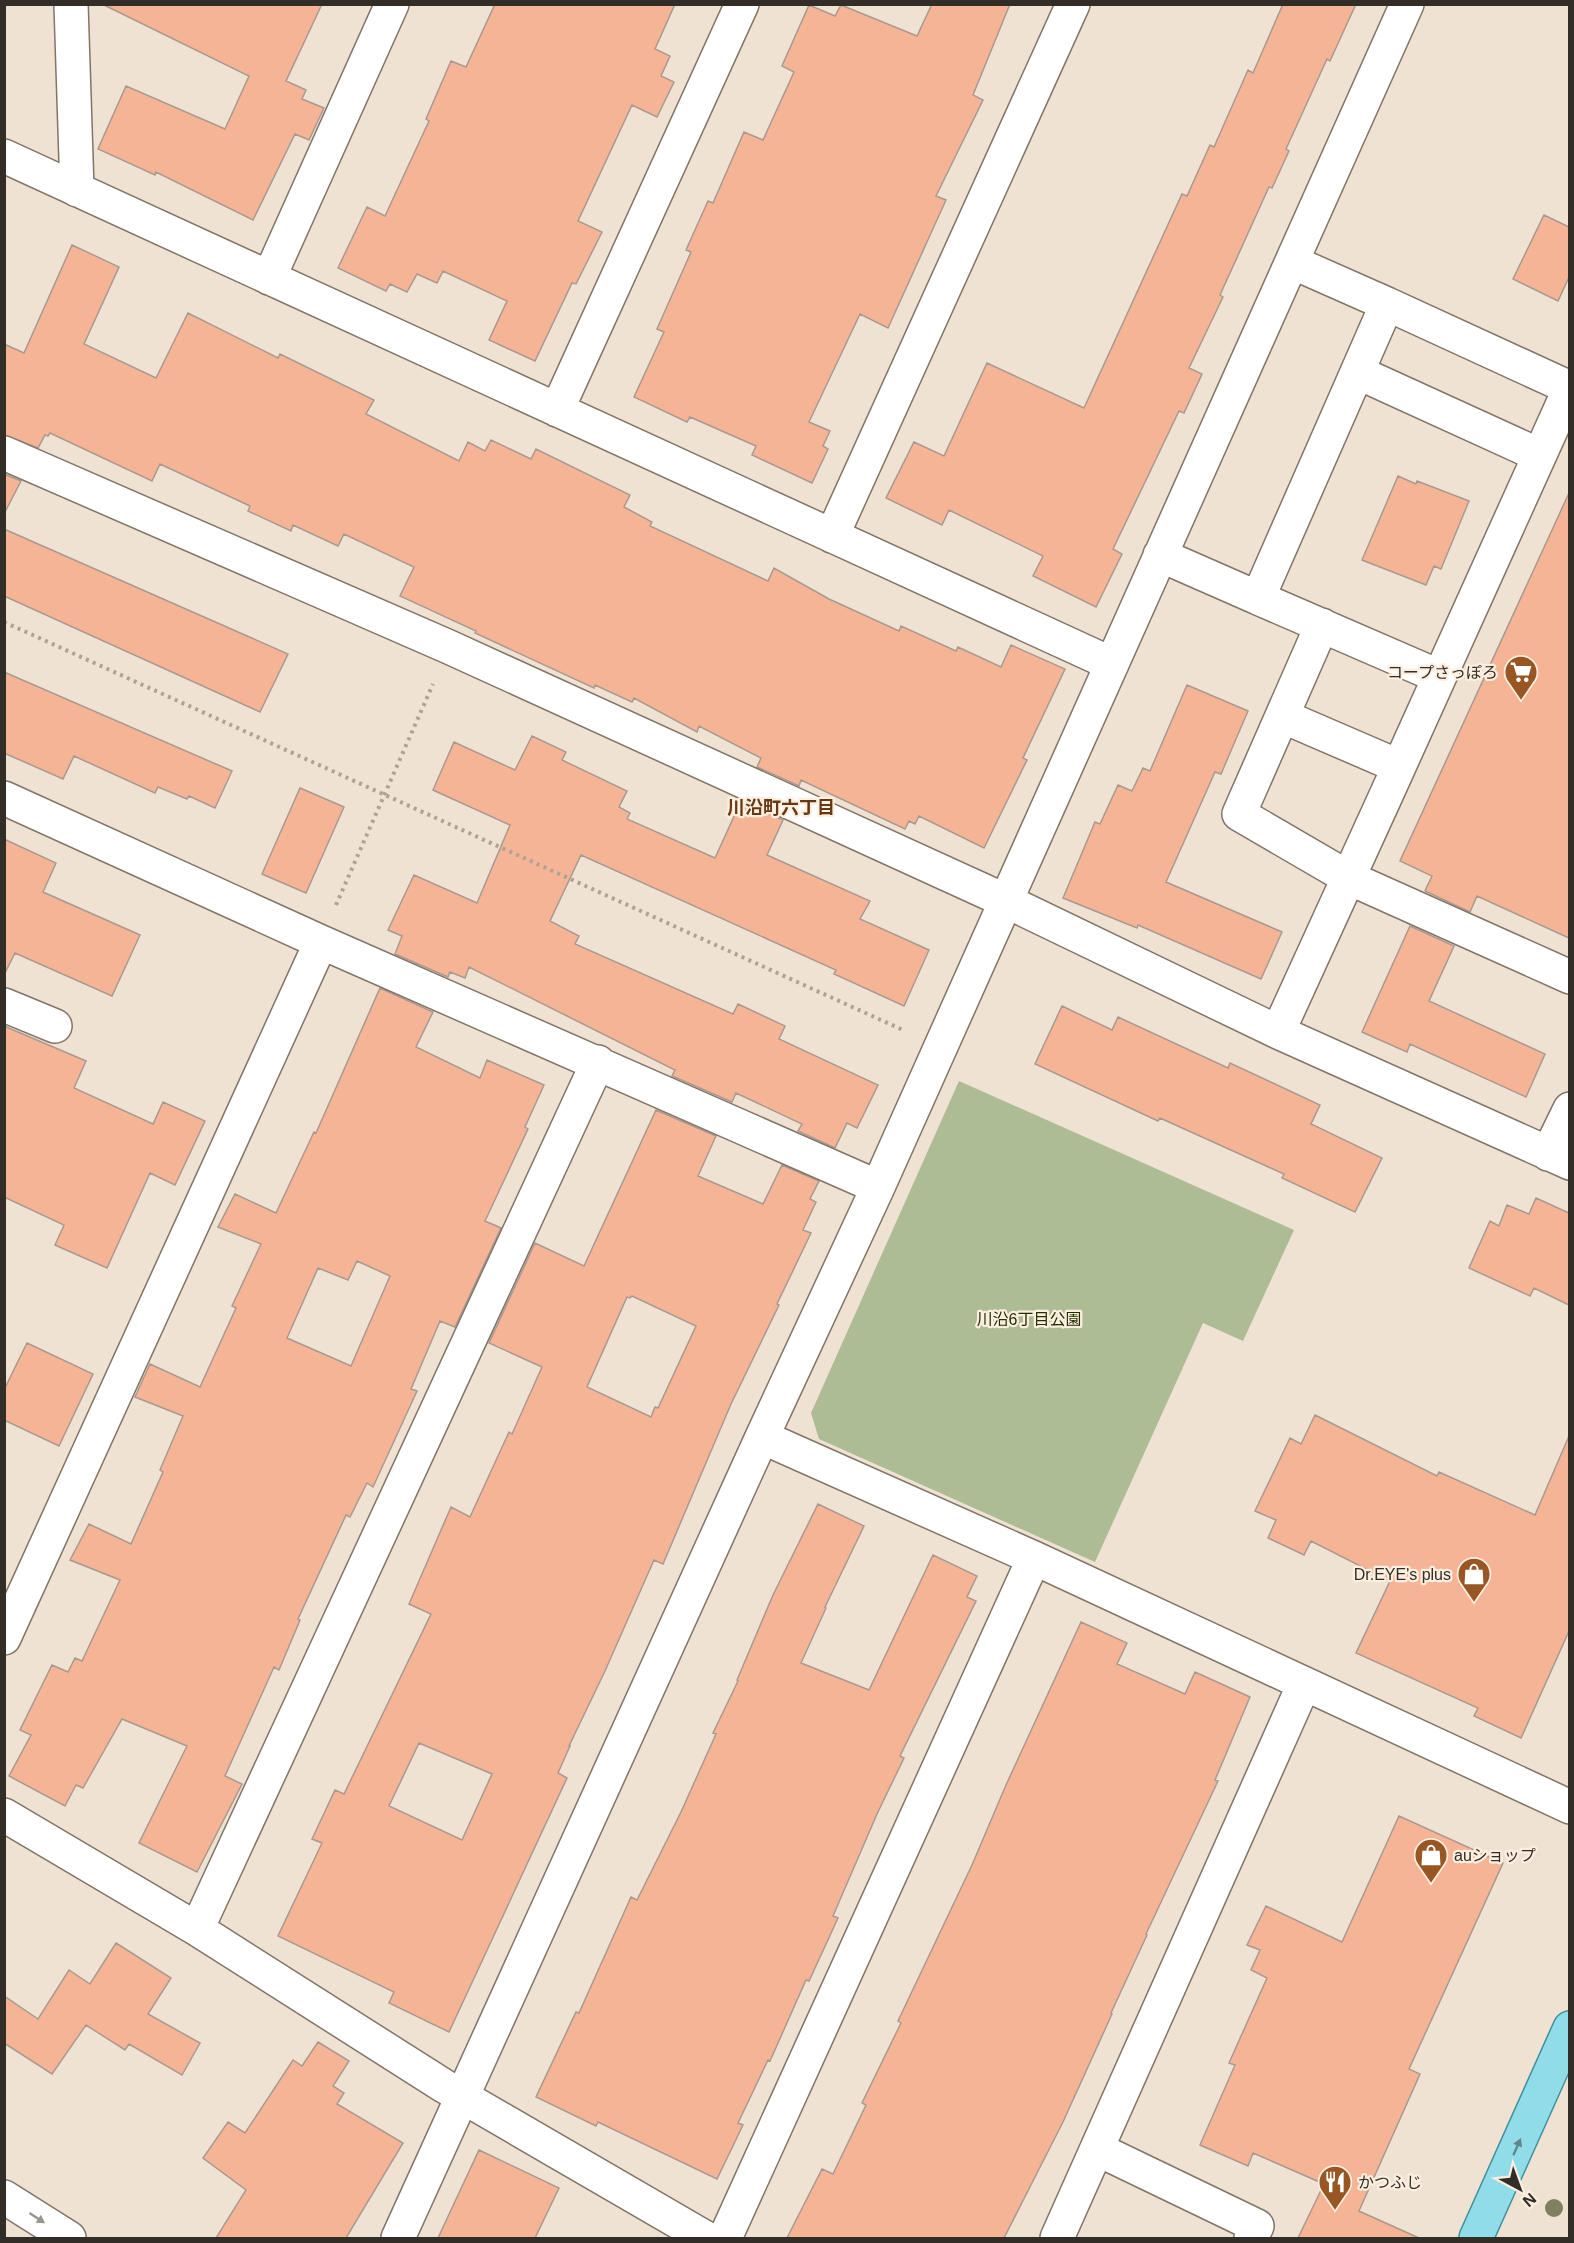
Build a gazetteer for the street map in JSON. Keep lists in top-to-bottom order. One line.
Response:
{"districts":["川沿町六丁目"],"parks":["川沿6丁目公園"],"places":{"supermarket":["コープさっぽろ"],"shop":["Dr.EYE's plus","auショップ"],"restaurant":["かつふじ"]},"north":"bottom right"}
